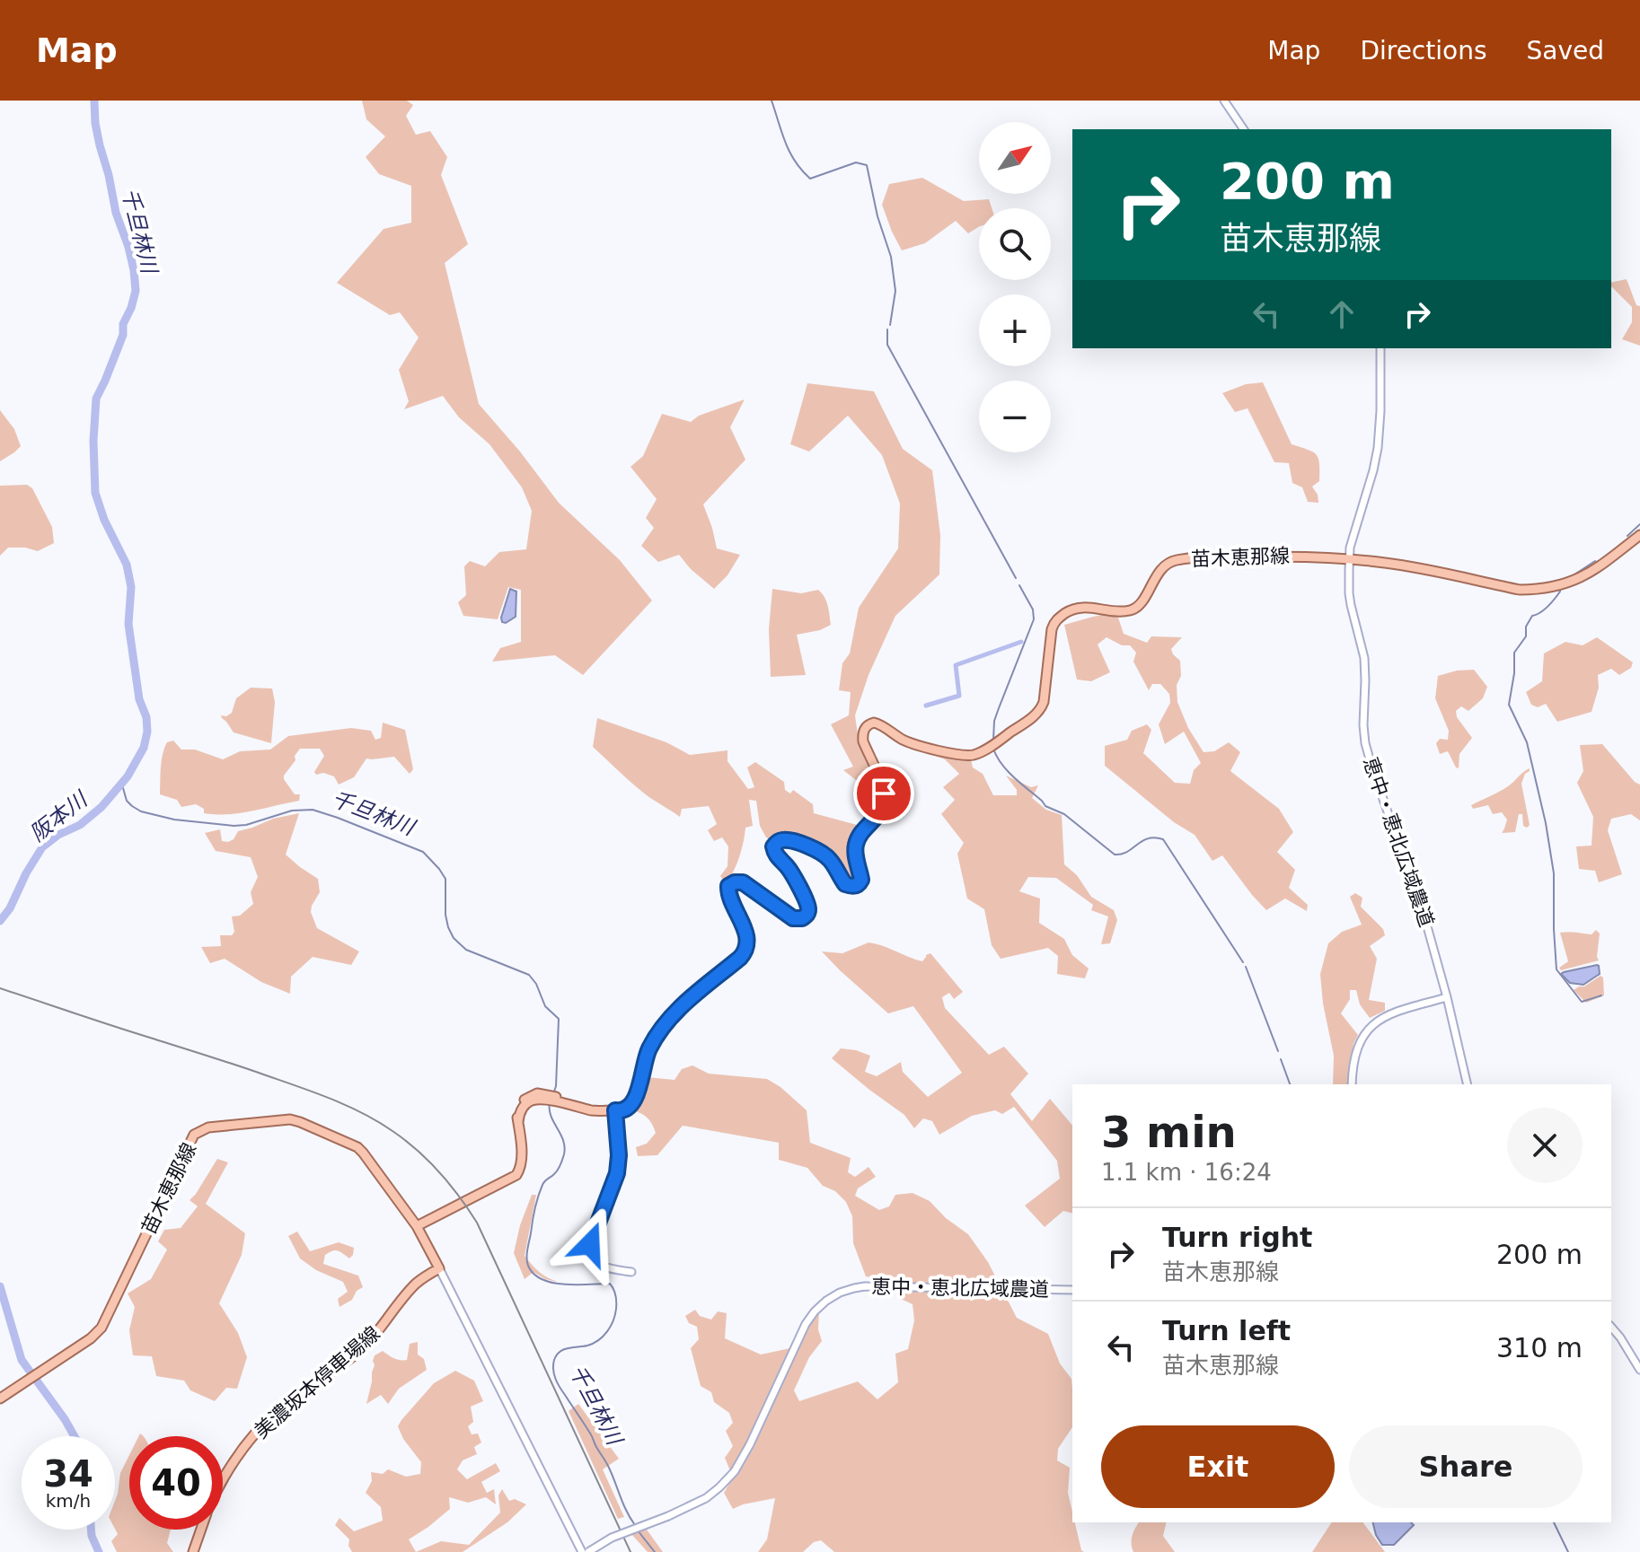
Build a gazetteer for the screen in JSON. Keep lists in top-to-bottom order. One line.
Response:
{"streets":{"main road":["苗木恵那線","美濃坂本停車場線"],"street":["恵中・恵北広域農道"]},"crossings":[["苗木恵那線","恵中・恵北広域農道"]],"water":["千旦林川","阪本川"],"north":"top right","page":{"header":"Map","nav":["Map","Directions","Saved"],"map_buttons":["+","−"],"turn":["200 m","苗木恵那線"],"heading":["3 min","1.1 km · 16:24"],"list":[{"name":"Turn right","note":"苗木恵那線","value":"200 m"},{"name":"Turn left","note":"苗木恵那線","value":"310 m"}],"buttons":["Exit","Share"],"speed":"34 km/h","limit":"40"}}
